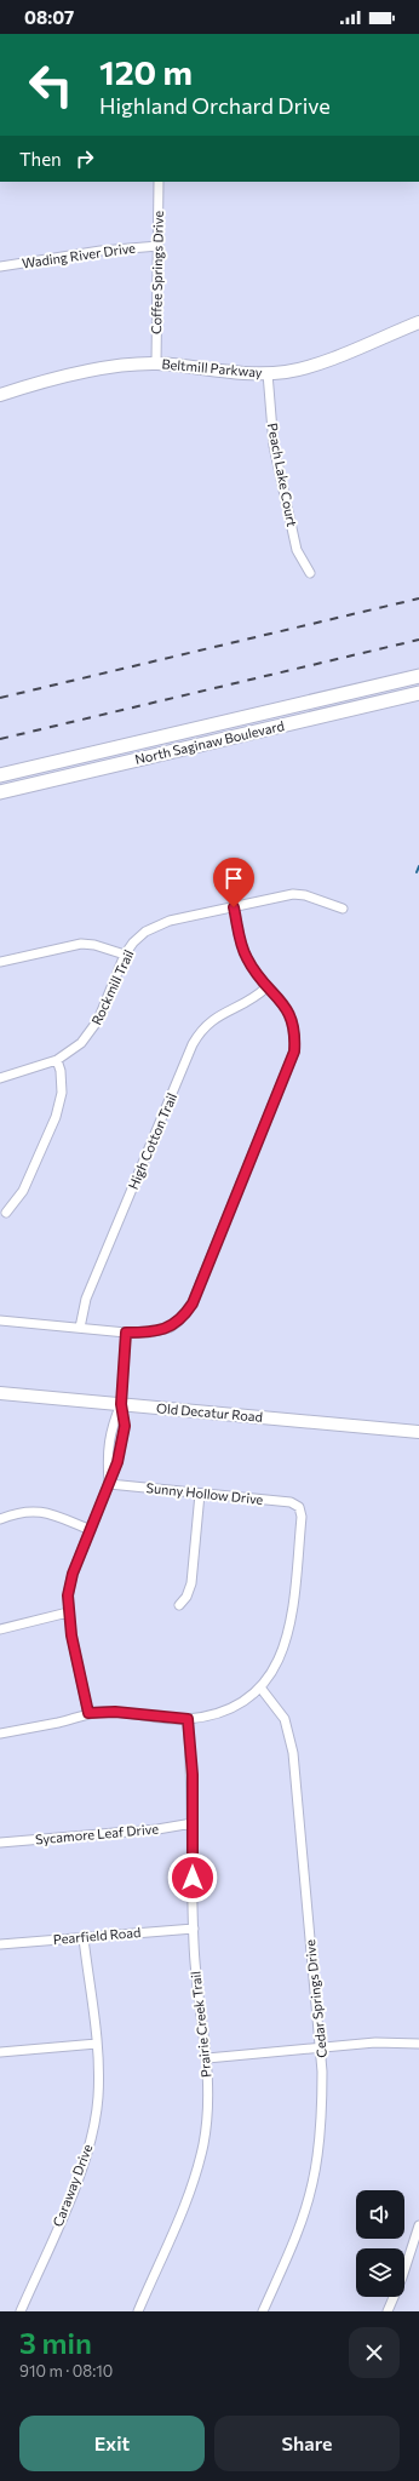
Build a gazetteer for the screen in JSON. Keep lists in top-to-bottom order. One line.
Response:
{"streets":{"main road":["North Saginaw Boulevard"],"street":["Wading River Drive","Coffee Springs Drive","Beltmill Parkway","Peach Lake Court","Rockmill Trail","High Cotton Trail","Old Decatur Road","Sunny Hollow Drive","Sycamore Leaf Drive","Pearfield Road","Cedar Springs Drive","Prairie Creek Trail","Caraway Drive"]},"crossings":[["Wading River Drive","Coffee Springs Drive"],["Coffee Springs Drive","Beltmill Parkway"],["Beltmill Parkway","Peach Lake Court"],["Sunny Hollow Drive","Cedar Springs Drive"],["Sycamore Leaf Drive","Prairie Creek Trail"],["Pearfield Road","Prairie Creek Trail"],["Pearfield Road","Caraway Drive"]],"page":{"status":"08:07","turn":["120 m","Highland Orchard Drive"],"then":"Then","heading":["3 min","910 m · 08:10"],"buttons":["Exit","Share"]}}
